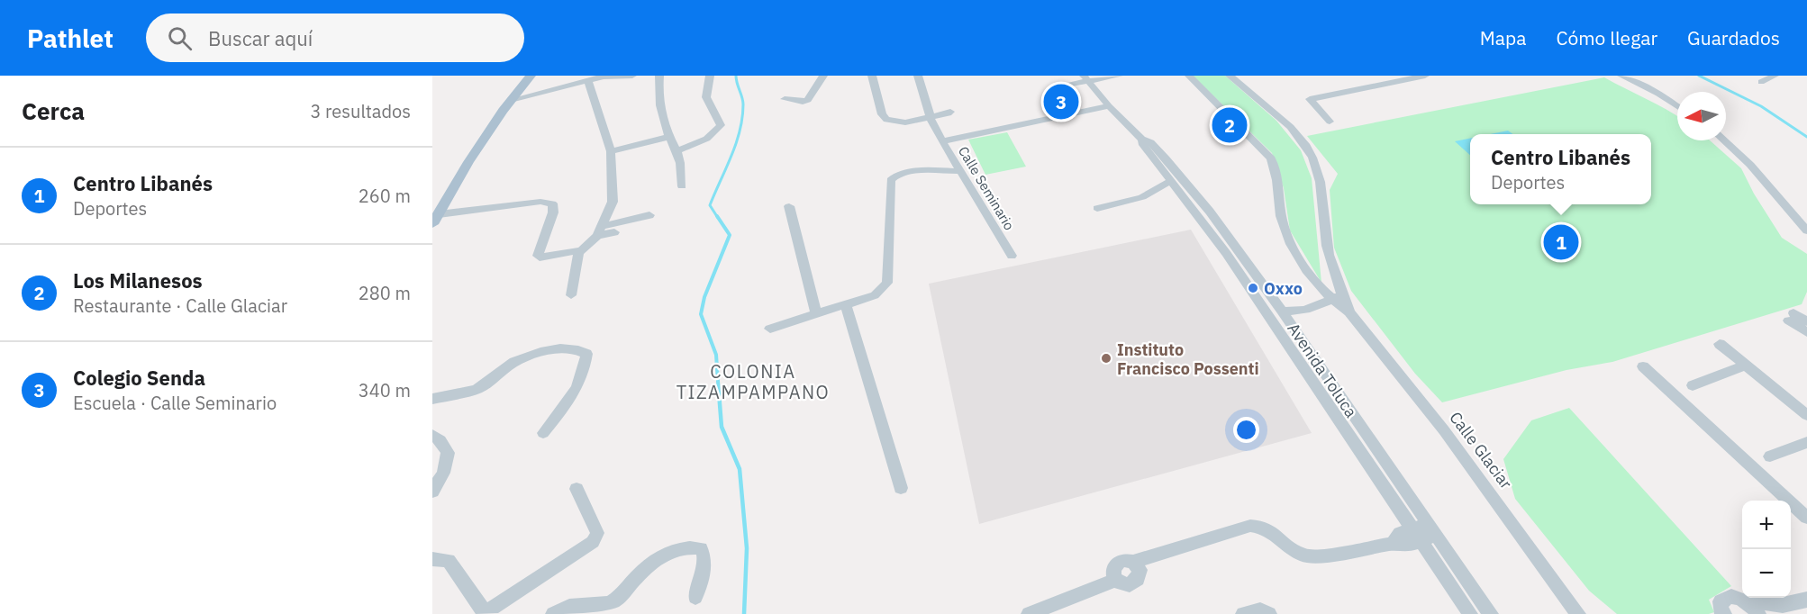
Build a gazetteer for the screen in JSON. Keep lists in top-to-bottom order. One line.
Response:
{"streets":{"street":["Calle Seminario","Avenida Toluca","Calle Glaciar"]},"crossings":[["Calle Seminario","Avenida Toluca"]],"districts":["COLONIA TIZAMPAMPANO"],"places":["Oxxo","Instituto Francisco Possenti"],"north":"left","page":{"header":"Pathlet","search":"Buscar aquí","nav":["Mapa","Cómo llegar","Guardados"],"heading":["Cerca","3 resultados"],"pins":["3","2","1"],"popup":["Centro Libanés","Deportes"],"list":[{"mark":"1","name":"Centro Libanés","note":"Deportes","value":"260 m"},{"mark":"2","name":"Los Milanesos","note":"Restaurante · Calle Glaciar","value":"280 m"},{"mark":"3","name":"Colegio Senda","note":"Escuela · Calle Seminario","value":"340 m"}],"map_buttons":["+","−"]}}
